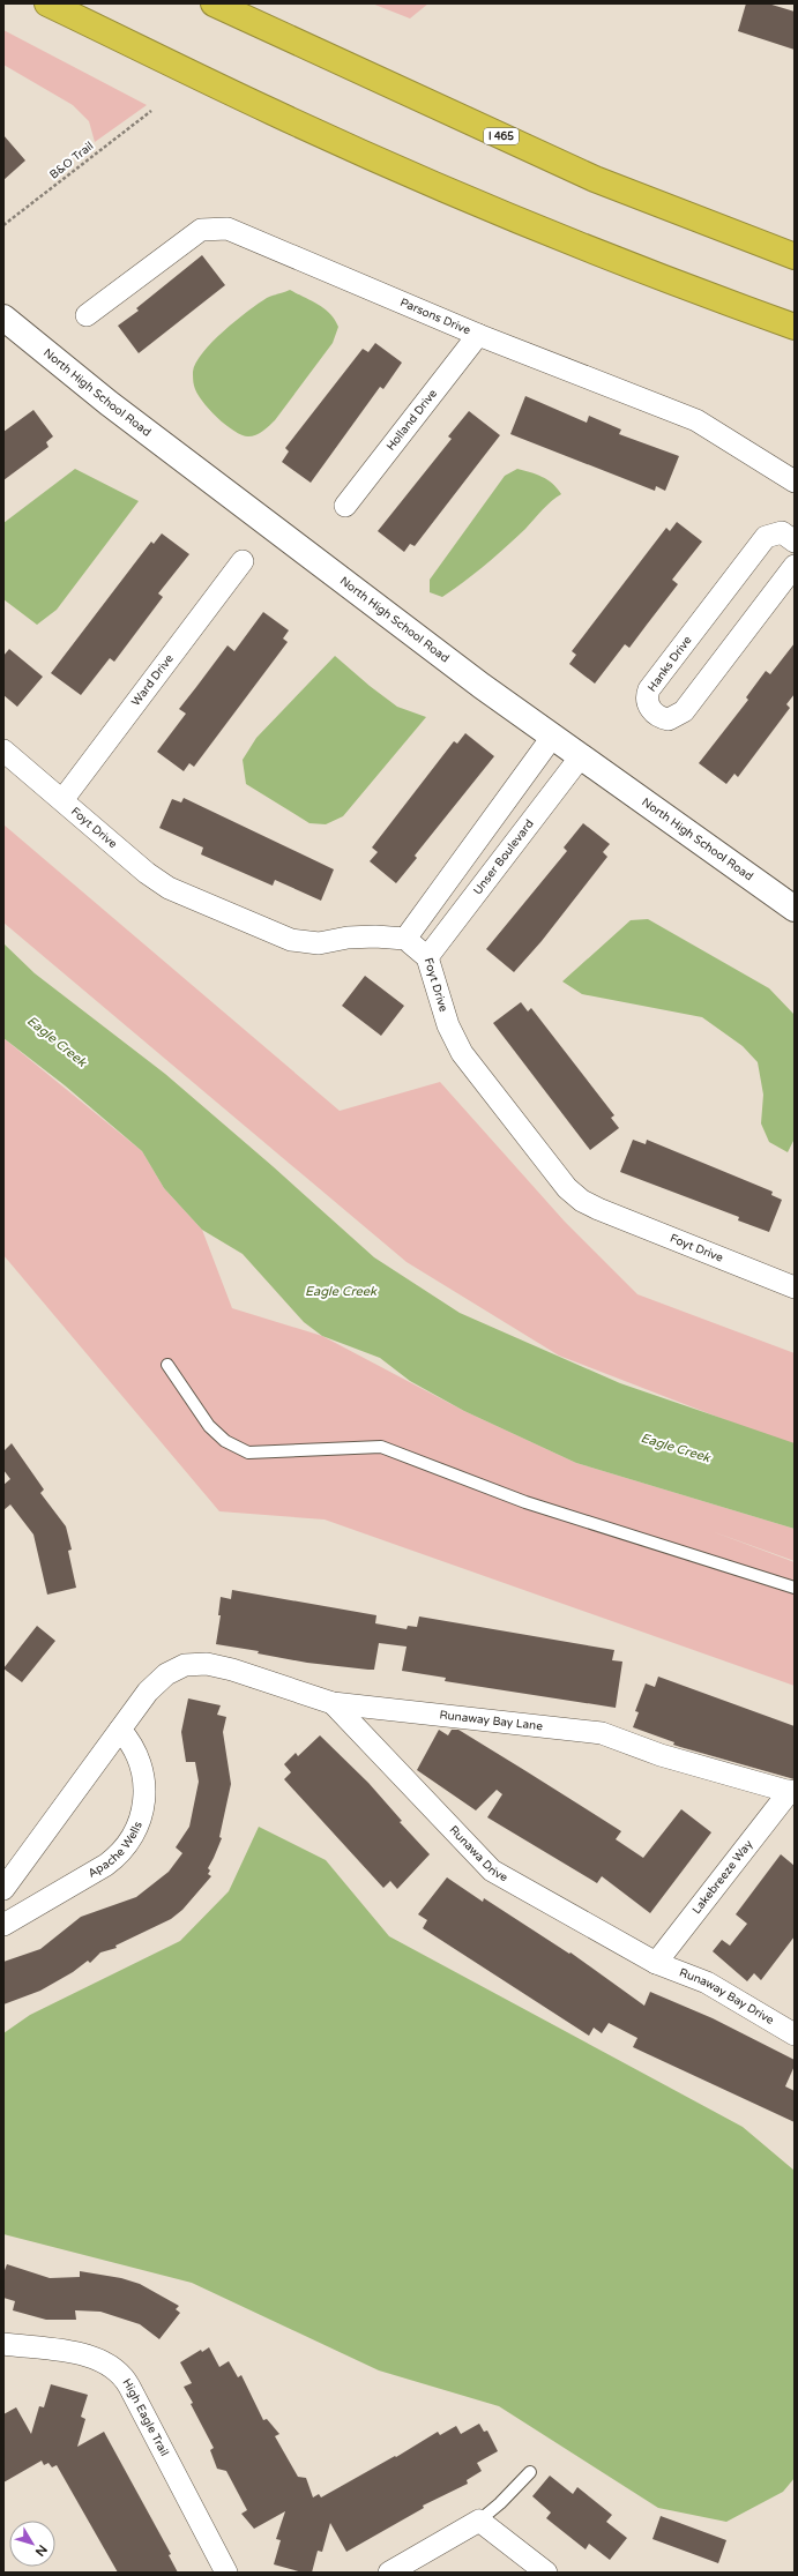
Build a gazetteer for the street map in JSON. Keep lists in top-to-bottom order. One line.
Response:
{"streets":{"highway":["I 465"],"street":["Parsons Drive","North High School Road","Holland Drive","Hanks Drive","Ward Drive","Foyt Drive","Unser Boulevard","Runaway Bay Lane","Apache Wells","Runawa Drive","Lakebreeze Way","Runaway Bay Drive","High Eagle Trail"],"path":["B&O Trail"]},"crossings":[["Parsons Drive","Holland Drive"],["North High School Road","Unser Boulevard"],["Ward Drive","Foyt Drive"],["Foyt Drive","Unser Boulevard"],["Runaway Bay Lane","Apache Wells"],["Runaway Bay Lane","Runawa Drive"],["Runaway Bay Lane","Lakebreeze Way"],["Runawa Drive","Lakebreeze Way"],["Runawa Drive","Runaway Bay Drive"],["Lakebreeze Way","Runaway Bay Drive"]],"water":["Eagle Creek"],"north":"bottom right"}
